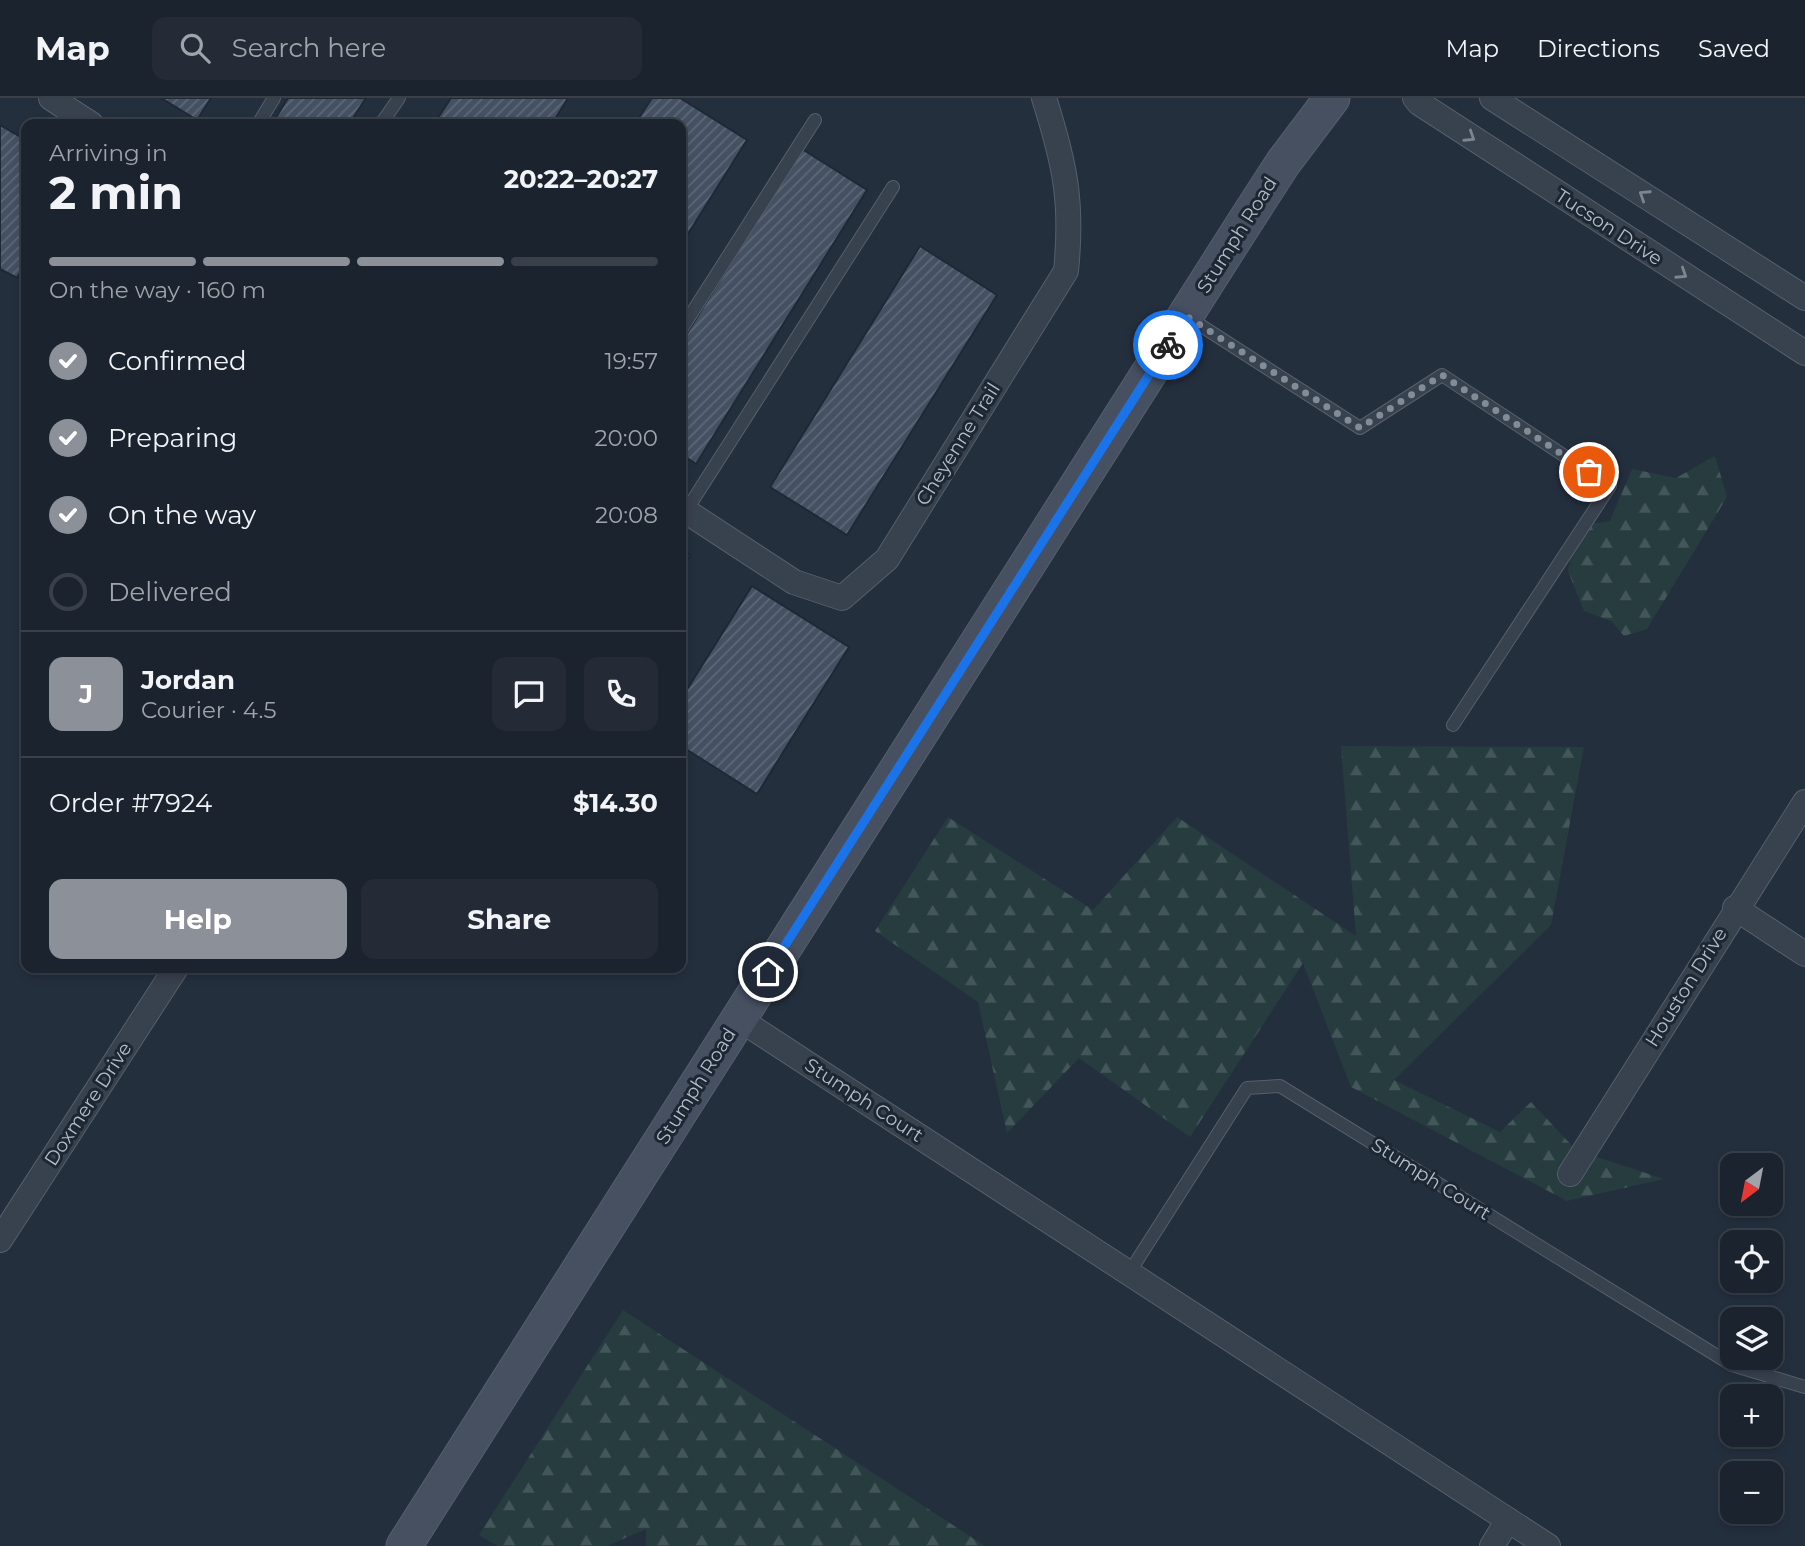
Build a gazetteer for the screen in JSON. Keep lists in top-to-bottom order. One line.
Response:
{"streets":{"main road":["Stumph Road"],"street":["Tucson Drive","Cheyenne Trail","Houston Drive","Stumph Court","Doxmere Drive"]},"crossings":[["Stumph Road","Stumph Court"]],"north":"bottom left","page":{"header":"Map","search":"Search here","nav":["Map","Directions","Saved"],"heading":["2 min","Arriving in","20:22–20:27"],"panel":["Jordan","Courier · 4.5","Order #7924","$14.30"],"bar":"On the way · 160 m","list":[["Confirmed","19:57"],["Preparing","20:00"],["On the way","20:08"],"Delivered"],"round":"J","buttons":["Help","Share"],"map_buttons":["+","−"]}}
